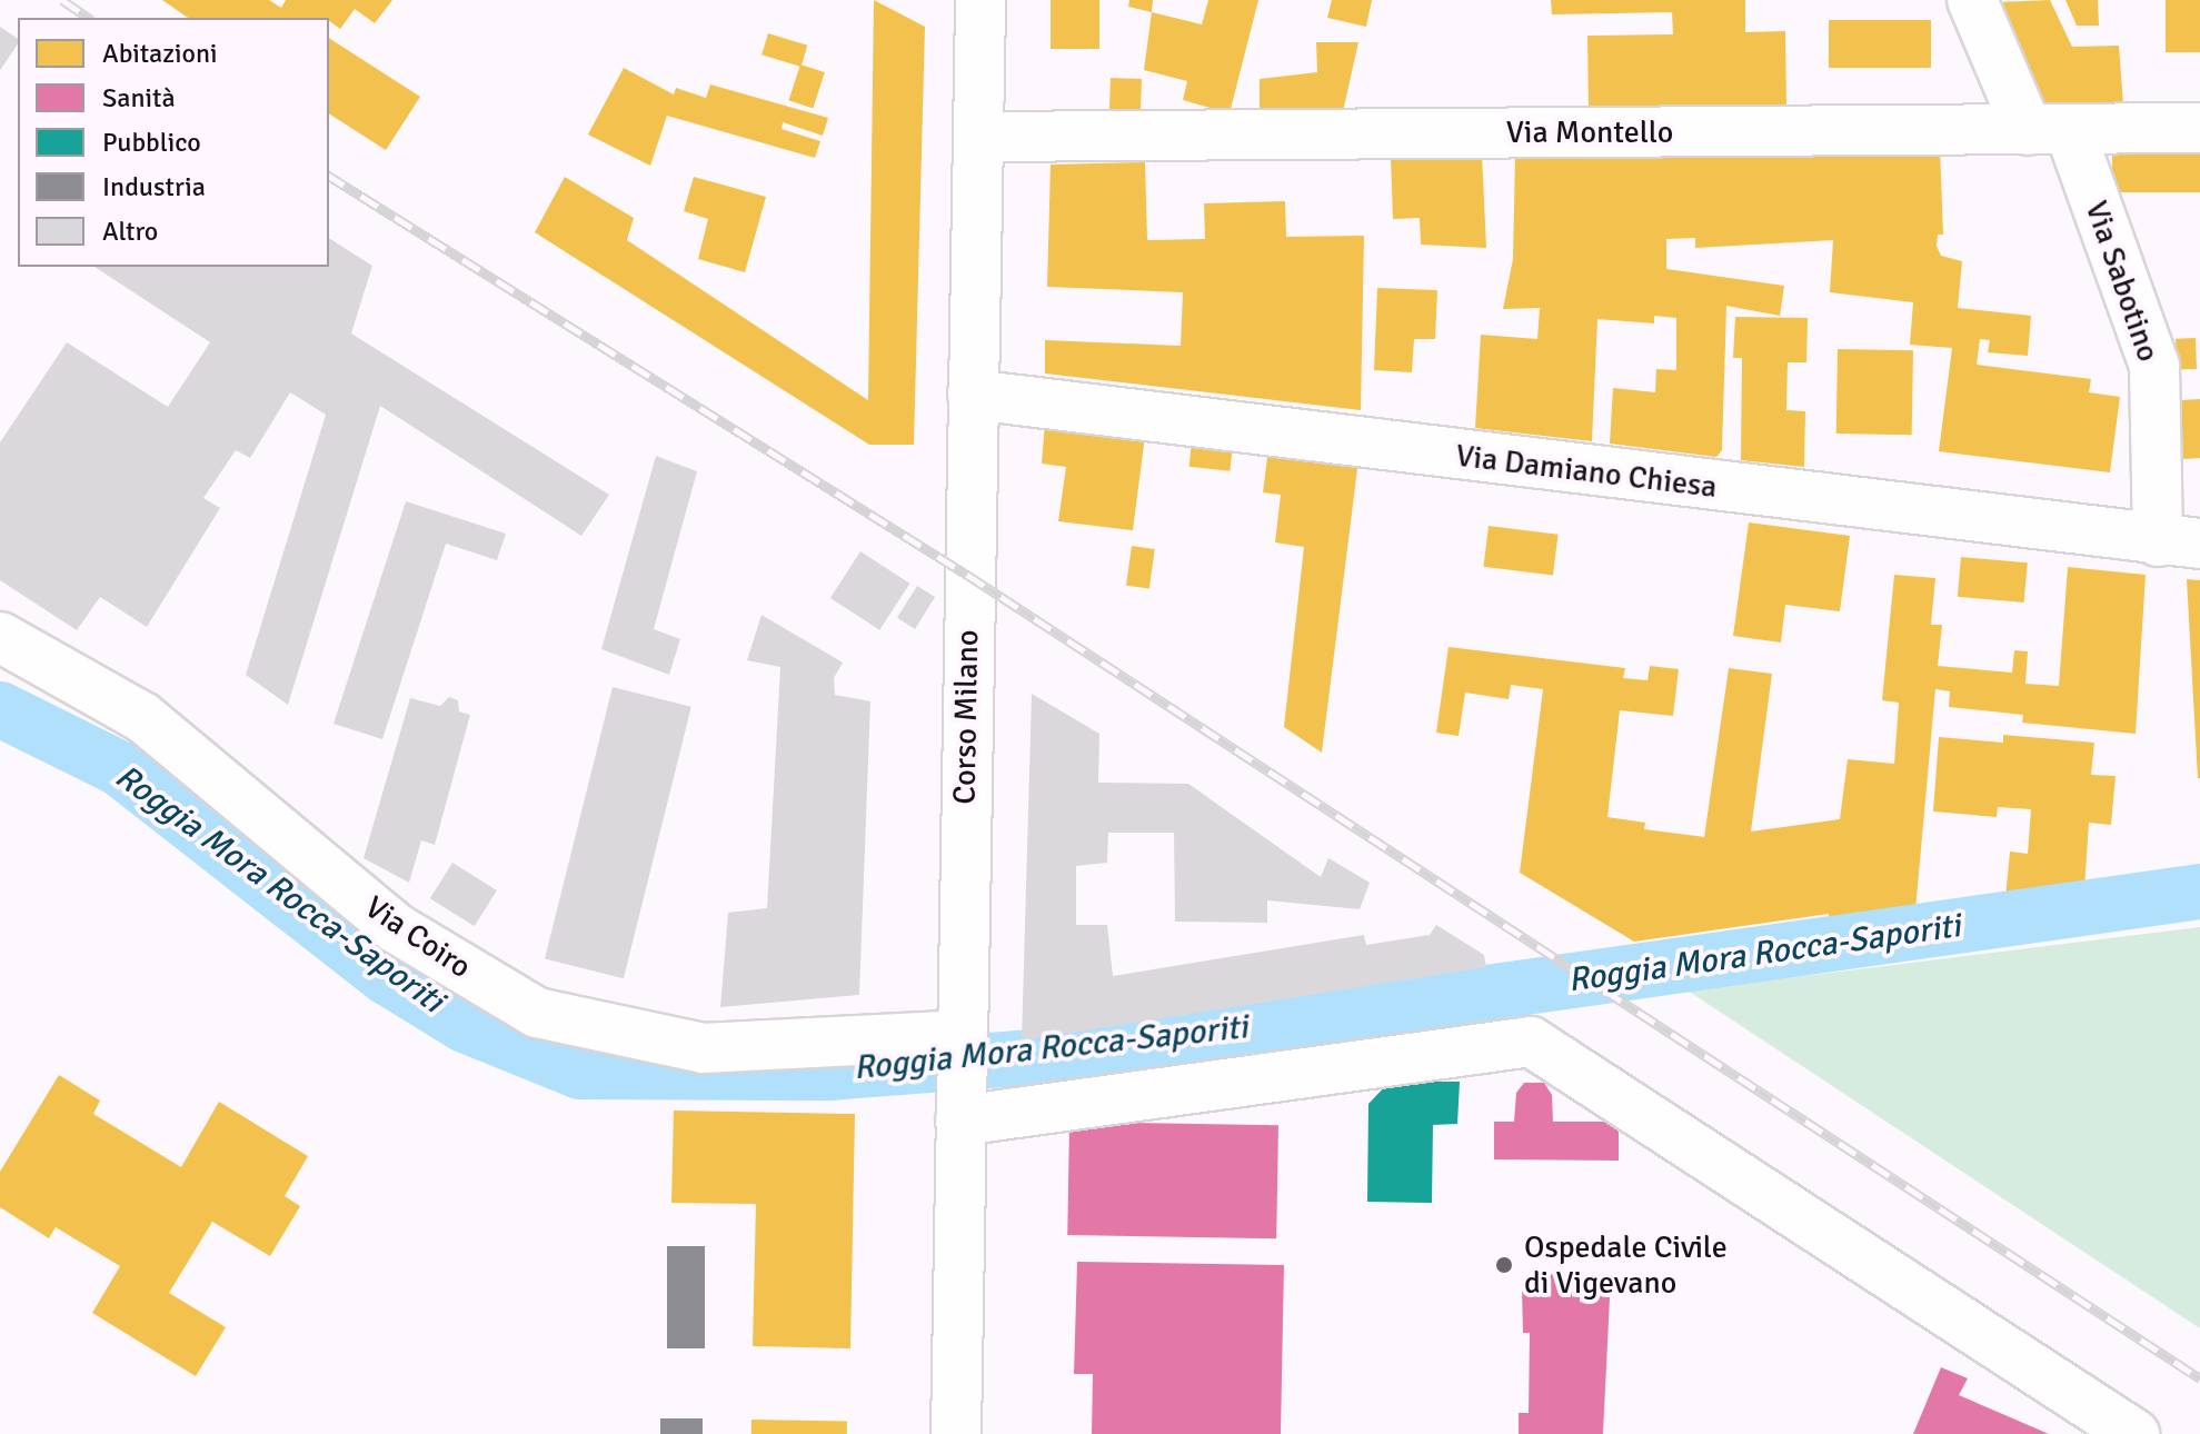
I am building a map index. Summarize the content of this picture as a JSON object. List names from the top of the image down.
{
  "streets": {
    "street": [
      "Via Montello",
      "Via Sabotino",
      "Via Damiano Chiesa",
      "Corso Milano",
      "Via Coiro"
    ]
  },
  "crossings": [
    ["Via Montello", "Via Sabotino"],
    ["Via Montello", "Corso Milano"],
    ["Via Sabotino", "Via Damiano Chiesa"],
    ["Via Damiano Chiesa", "Corso Milano"],
    ["Corso Milano", "Via Coiro"]
  ],
  "water": ["Roggia Mora Rocca-Saporiti"],
  "places": ["Ospedale Civile di Vigevano"],
  "legend": [
    "Abitazioni",
    "Sanità",
    "Pubblico",
    "Industria",
    "Altro"
  ]
}
